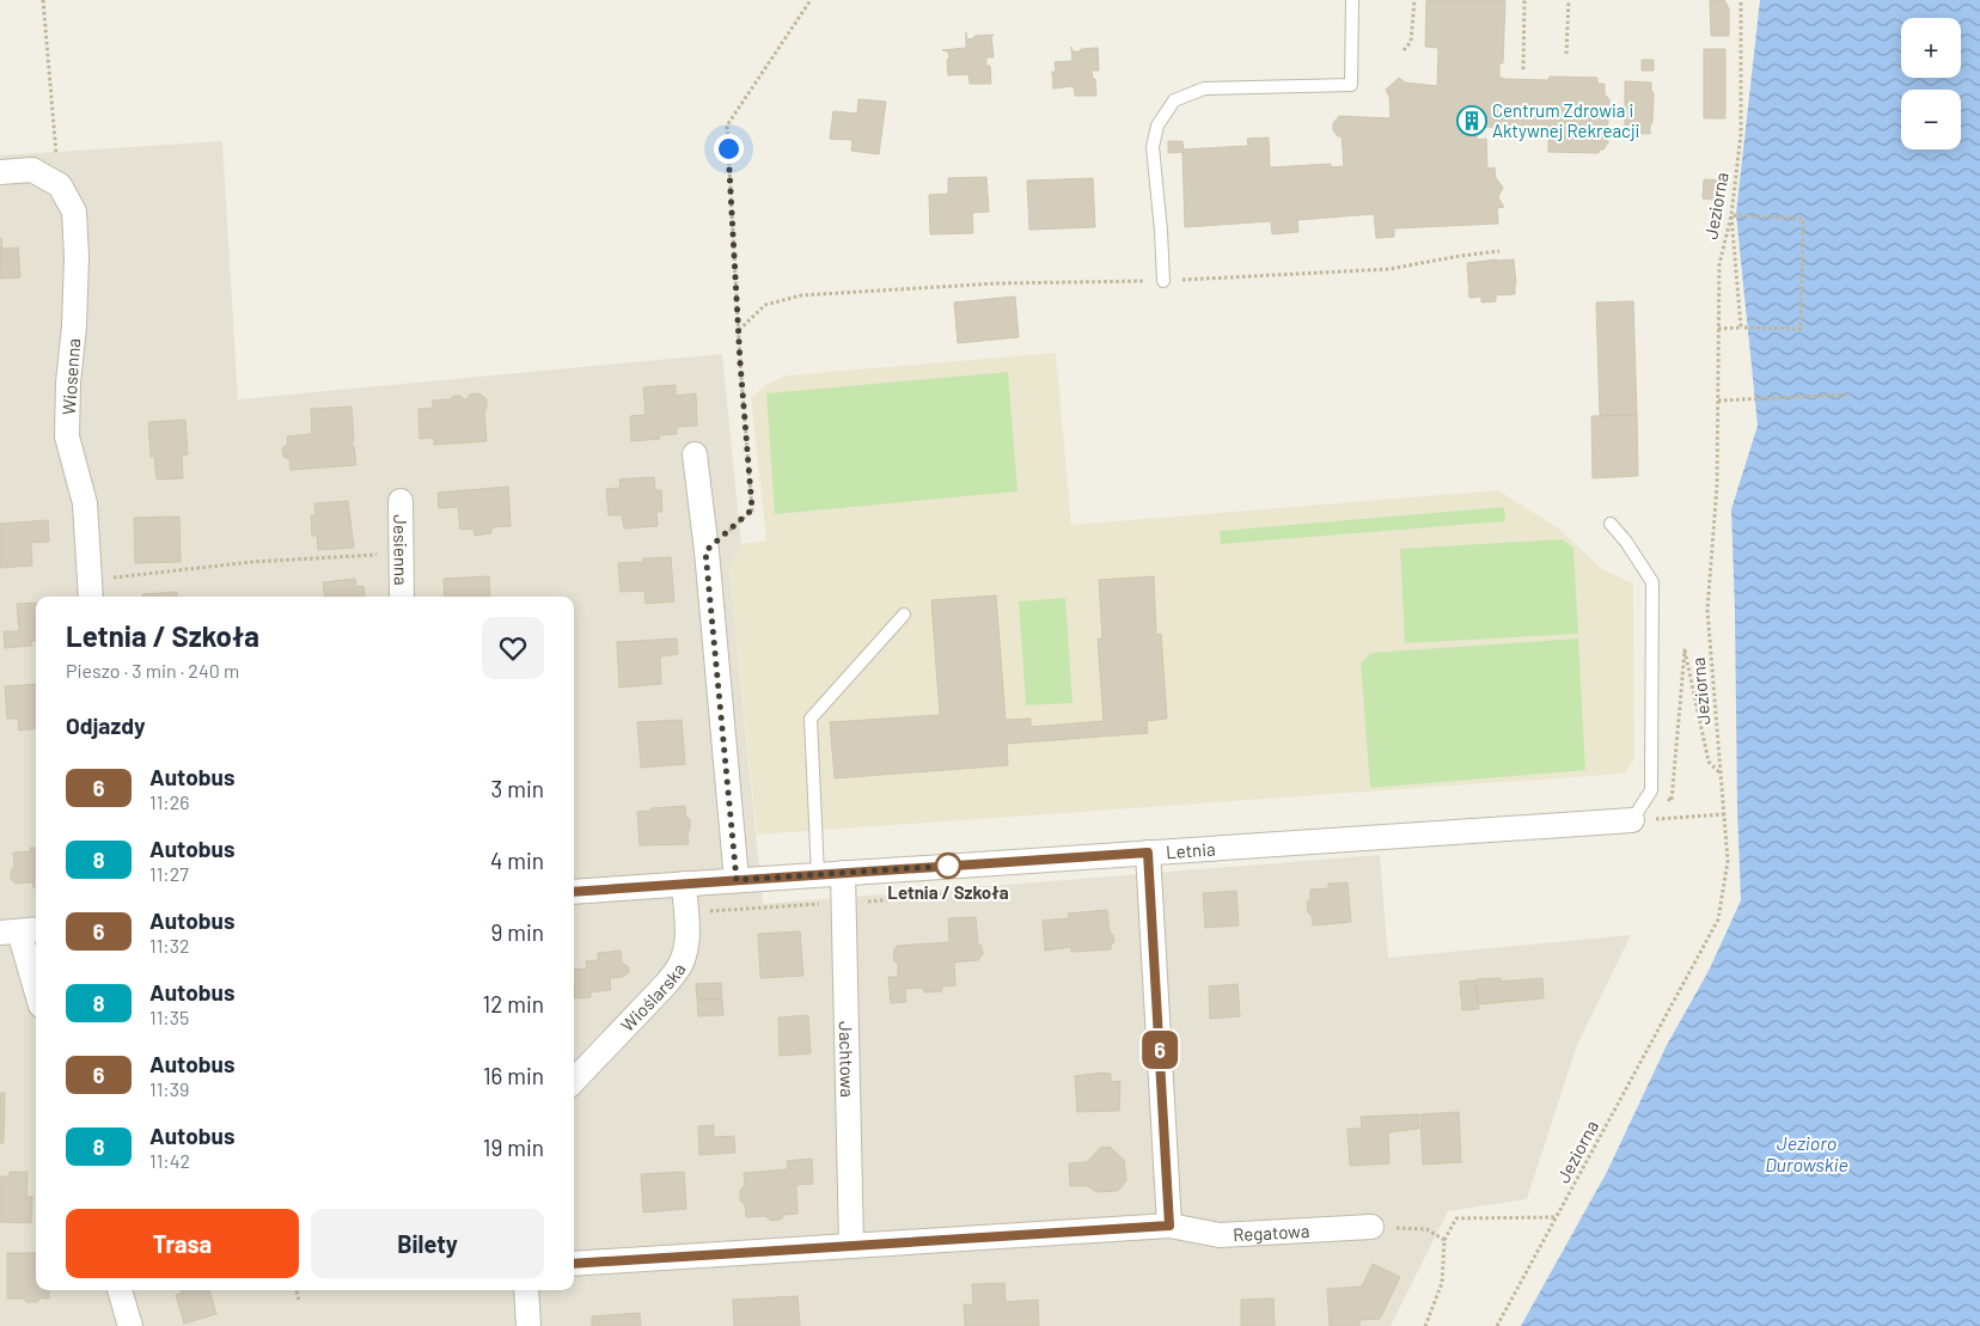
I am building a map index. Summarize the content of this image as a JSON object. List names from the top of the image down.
{
  "streets": {
    "street": [
      "Wiosenna",
      "Jesienna",
      "Letnia",
      "Wioślarska",
      "Jachtowa",
      "Regatowa"
    ],
    "path": ["Jeziorna"]
  },
  "crossings": [
    ["Letnia", "Wioślarska"],
    ["Letnia", "Jachtowa"],
    ["Jachtowa", "Regatowa"]
  ],
  "water": ["Jezioro Durowskie"],
  "places": {
    "building": ["Centrum Zdrowia i Aktywnej Rekreacji"],
    "other": ["Letnia / Szkoła"]
  },
  "lines": ["bus line 6"],
  "page": {
    "on_map": "6",
    "map_buttons": ["+", "−"],
    "heading": [
      ["Letnia / Szkoła", "Pieszo · 3 min · 240 m"],
      "Odjazdy"
    ],
    "list": [
      {
        "mark": "6",
        "name": "Autobus",
        "note": "11:26",
        "value": "3 min"
      },
      {
        "mark": "8",
        "name": "Autobus",
        "note": "11:27",
        "value": "4 min"
      },
      {
        "mark": "6",
        "name": "Autobus",
        "note": "11:32",
        "value": "9 min"
      },
      {
        "mark": "8",
        "name": "Autobus",
        "note": "11:35",
        "value": "12 min"
      },
      {
        "mark": "6",
        "name": "Autobus",
        "note": "11:39",
        "value": "16 min"
      },
      {
        "mark": "8",
        "name": "Autobus",
        "note": "11:42",
        "value": "19 min"
      }
    ],
    "buttons": ["Trasa", "Bilety"]
  }
}
